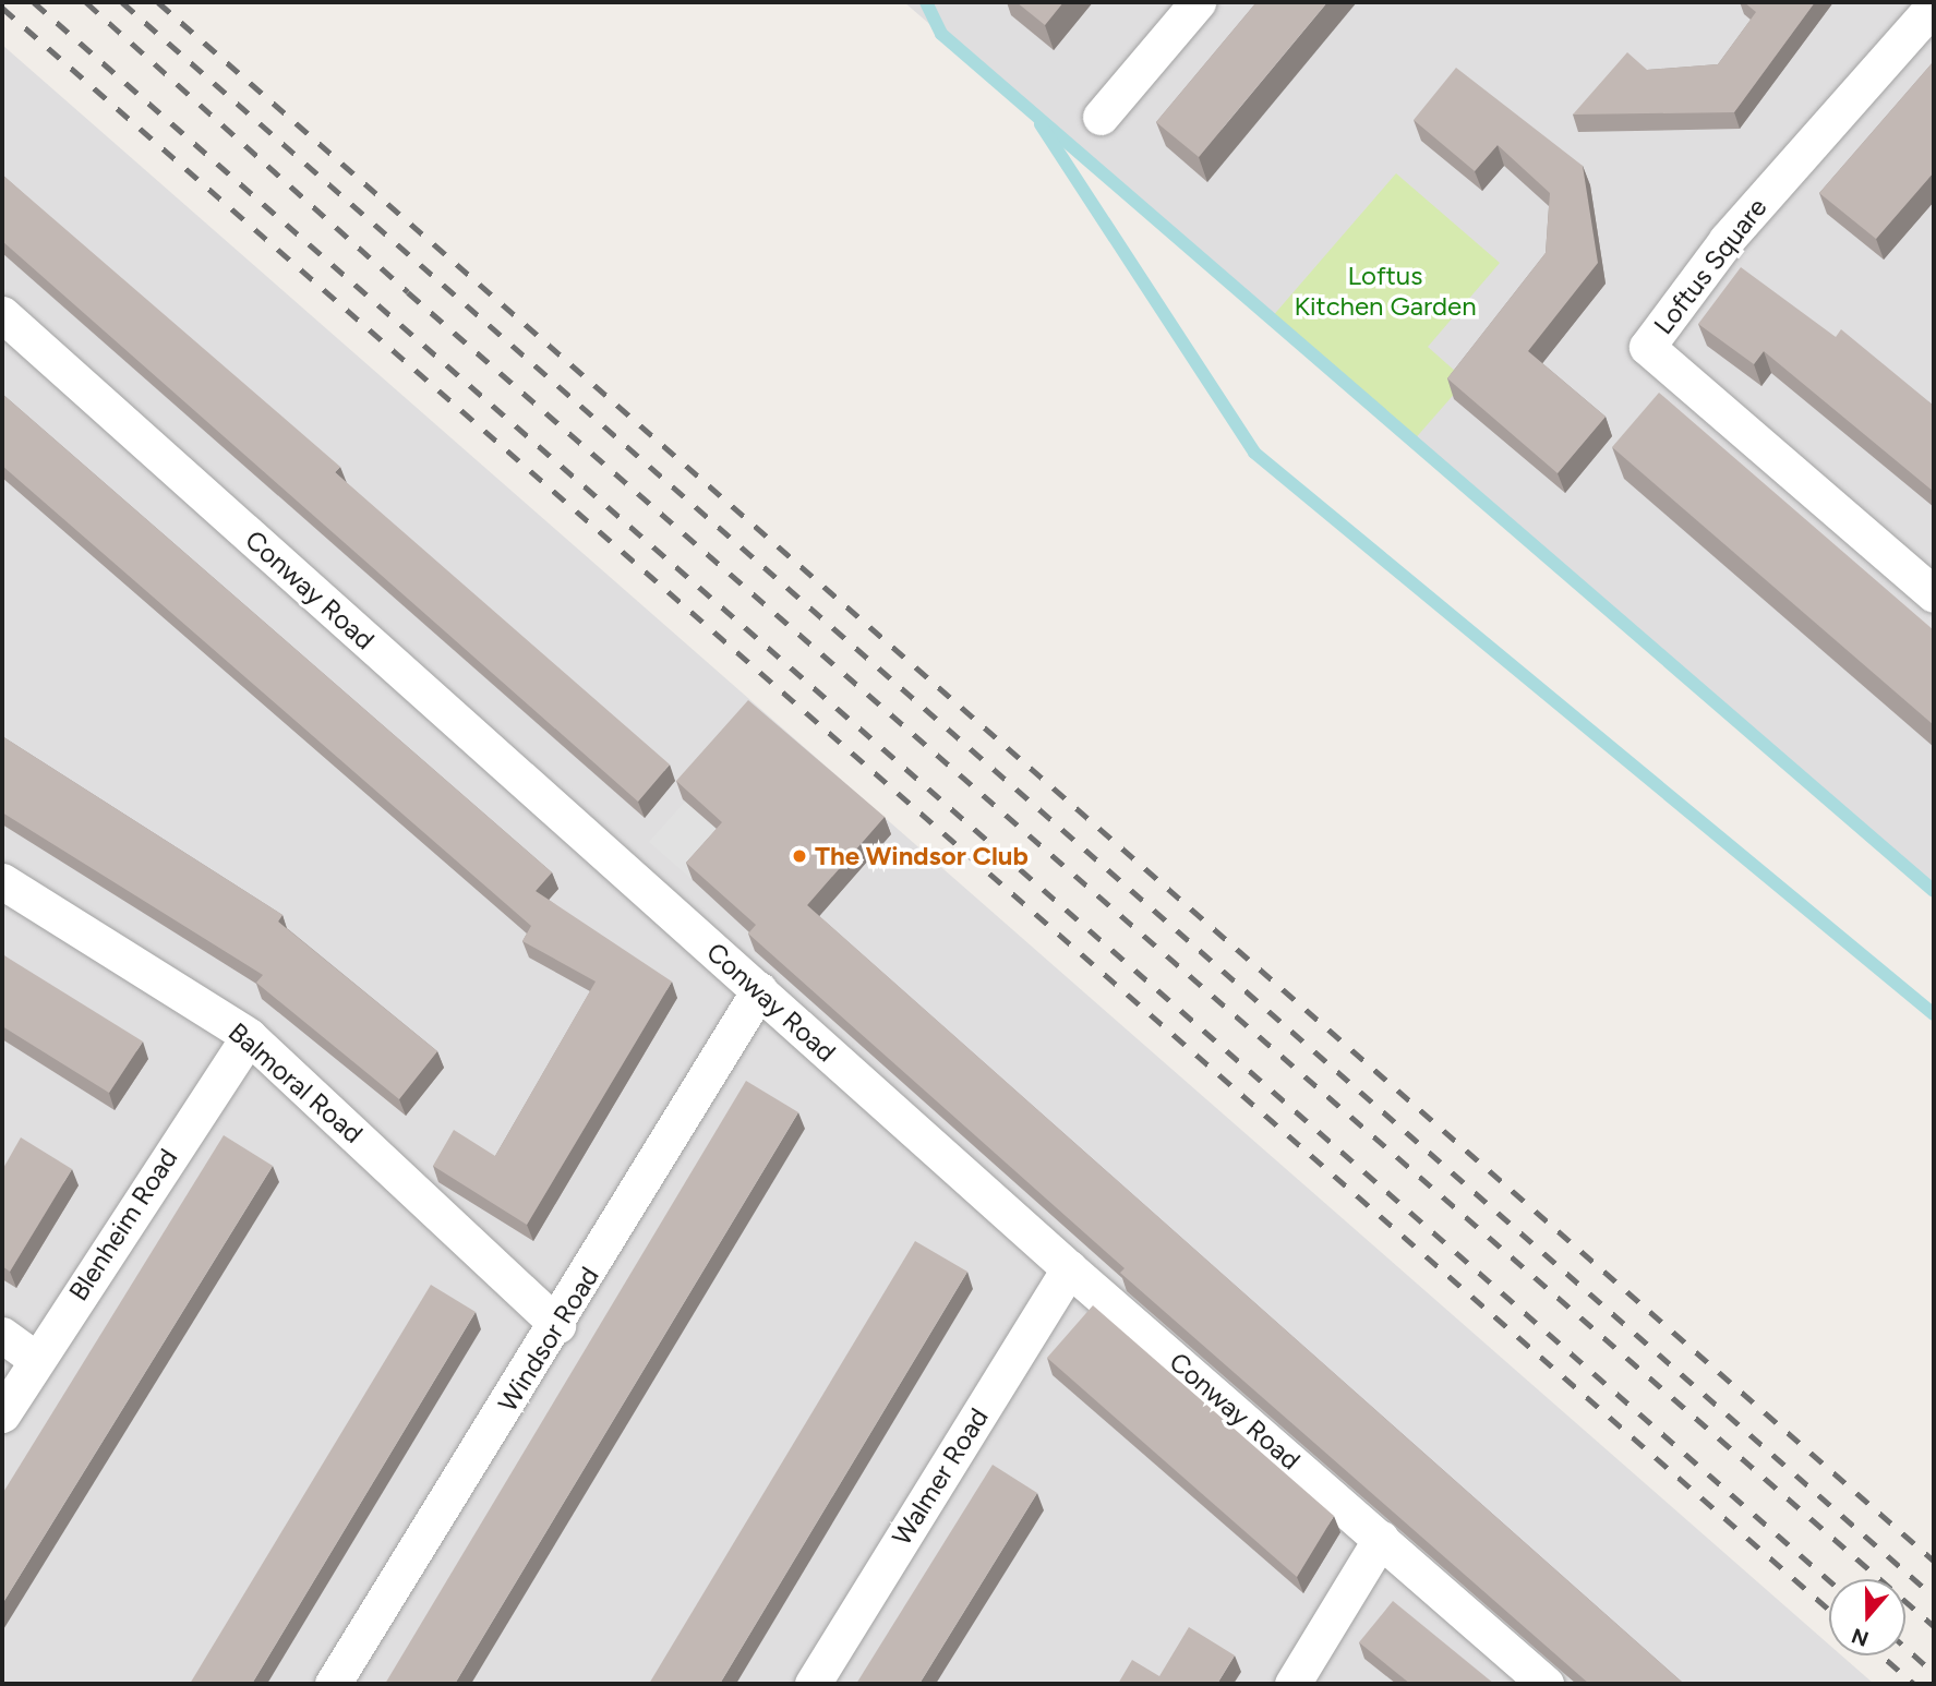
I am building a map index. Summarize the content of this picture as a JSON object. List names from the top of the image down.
{
  "streets": {
    "street": [
      "Loftus Square",
      "Conway Road",
      "Balmoral Road",
      "Blenheim Road",
      "Windsor Road",
      "Walmer Road"
    ]
  },
  "crossings": [
    ["Conway Road", "Windsor Road"],
    ["Conway Road", "Walmer Road"],
    ["Balmoral Road", "Blenheim Road"],
    ["Balmoral Road", "Windsor Road"]
  ],
  "parks": ["Loftus Kitchen Garden"],
  "places": ["The Windsor Club"],
  "north": "bottom"
}
